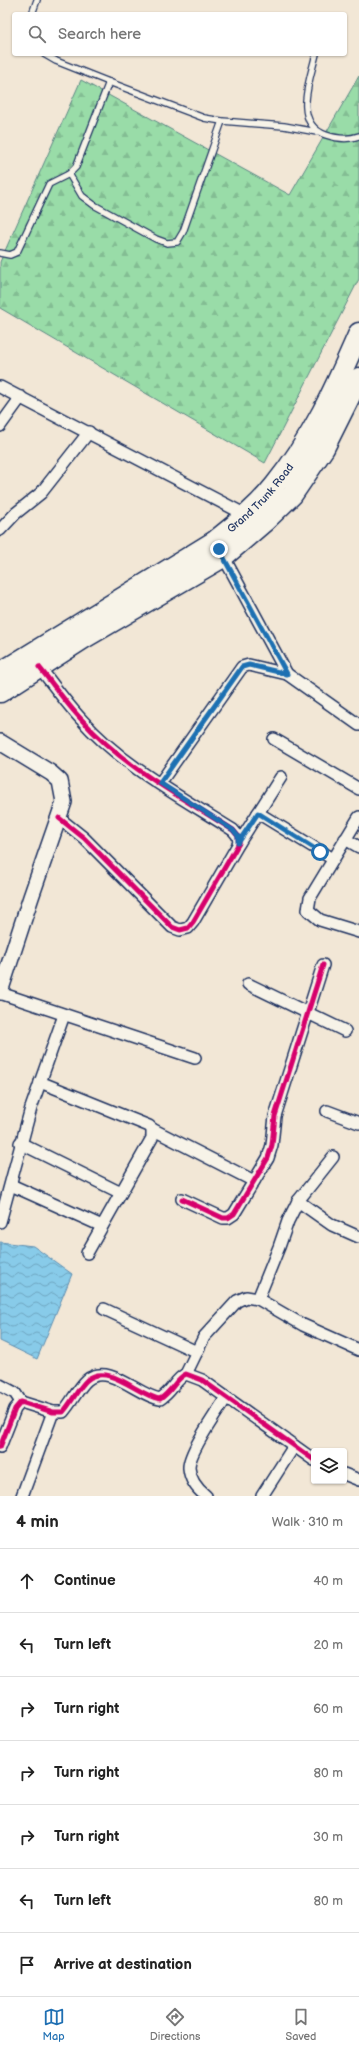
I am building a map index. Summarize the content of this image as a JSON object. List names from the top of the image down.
{
  "streets": {
    "highway": ["Grand Trunk Road"]
  },
  "page": {
    "search": "Search here",
    "heading": ["4 min", "Walk · 310 m"],
    "list": [
      ["Continue", "40 m"],
      ["Turn left", "20 m"],
      ["Turn right", "60 m"],
      ["Turn right", "80 m"],
      ["Turn right", "30 m"],
      ["Turn left", "80 m"],
      "Arrive at destination"
    ],
    "nav": ["Map", "Directions", "Saved"]
  }
}
